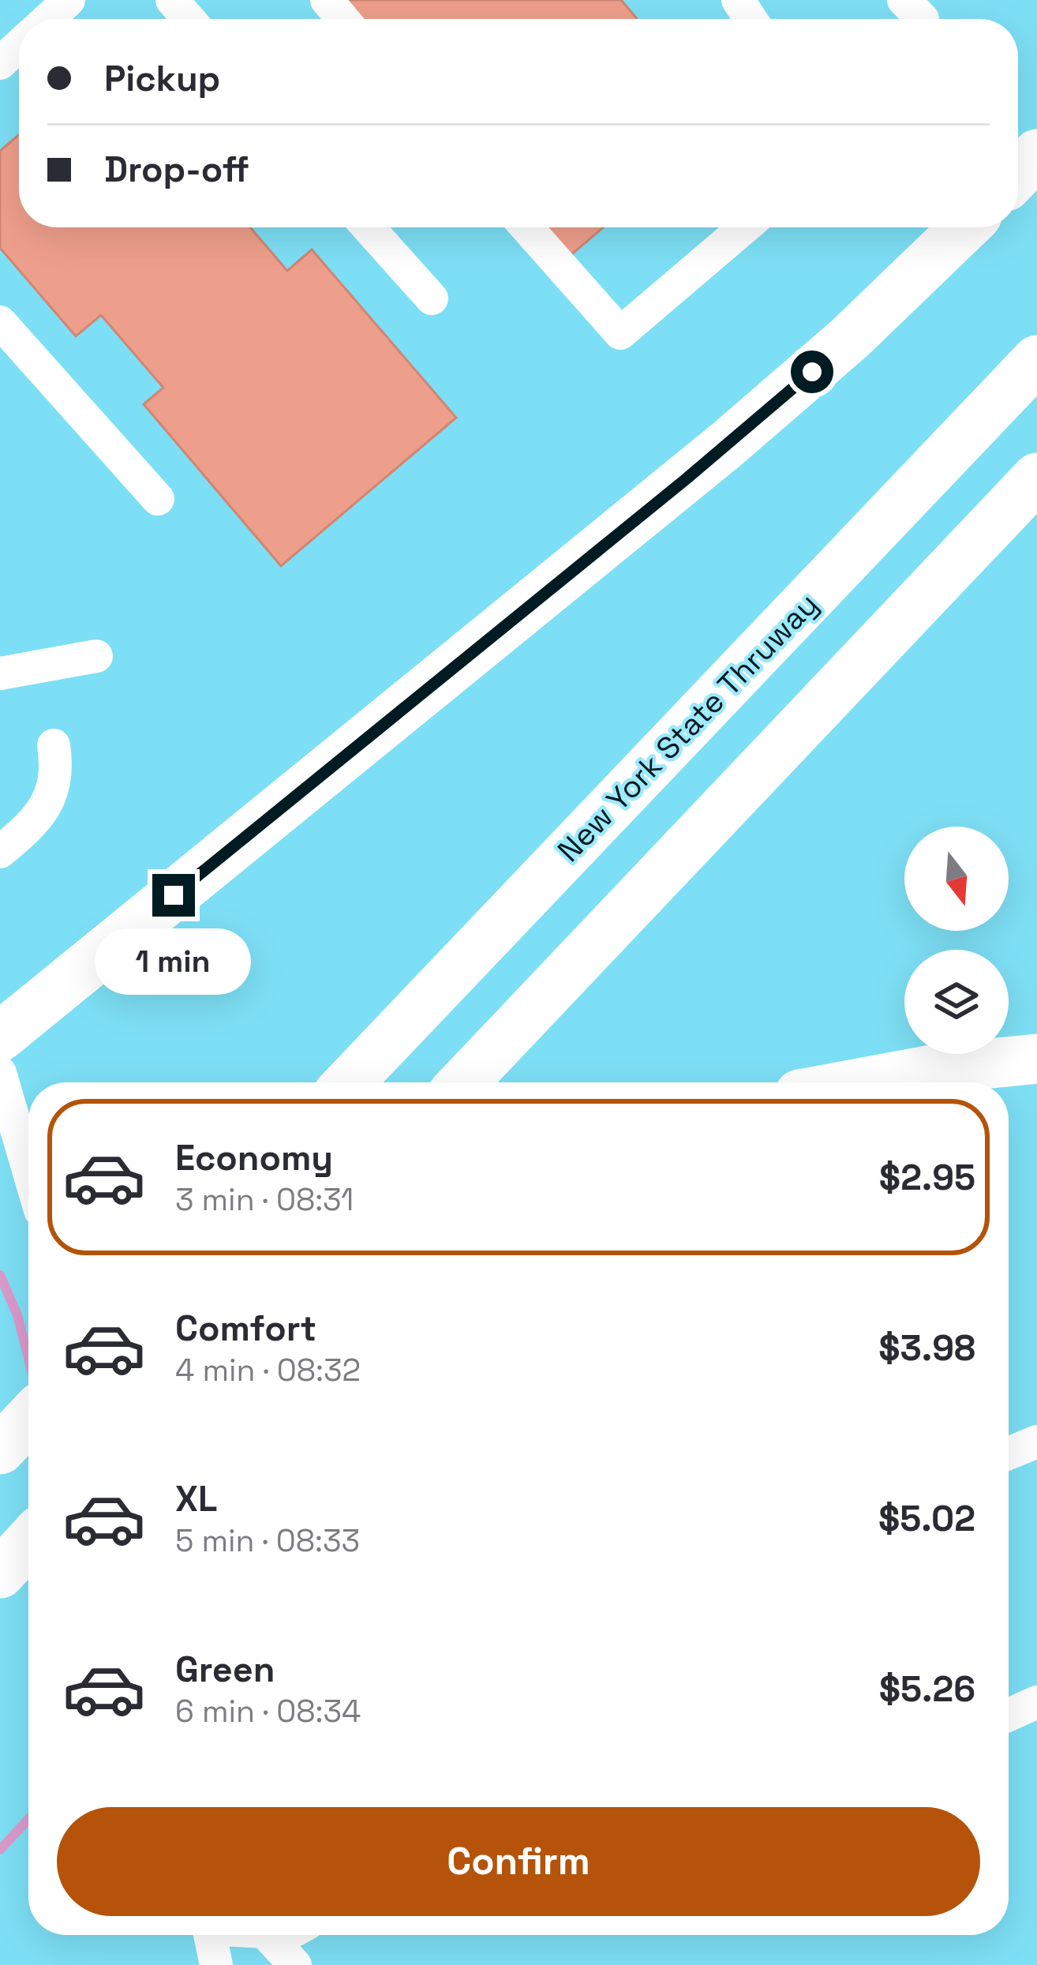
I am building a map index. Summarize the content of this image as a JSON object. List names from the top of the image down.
{
  "streets": {
    "highway": ["New York State Thruway"]
  },
  "north": "bottom",
  "page": {
    "banner": ["Pickup", "Drop-off"],
    "bubble": "1 min",
    "list": [
      {
        "name": "Economy",
        "note": "3 min · 08:31",
        "value": "$2.95"
      },
      {
        "name": "Comfort",
        "note": "4 min · 08:32",
        "value": "$3.98"
      },
      {
        "name": "XL",
        "note": "5 min · 08:33",
        "value": "$5.02"
      },
      {
        "name": "Green",
        "note": "6 min · 08:34",
        "value": "$5.26"
      }
    ],
    "buttons": "Confirm"
  }
}
